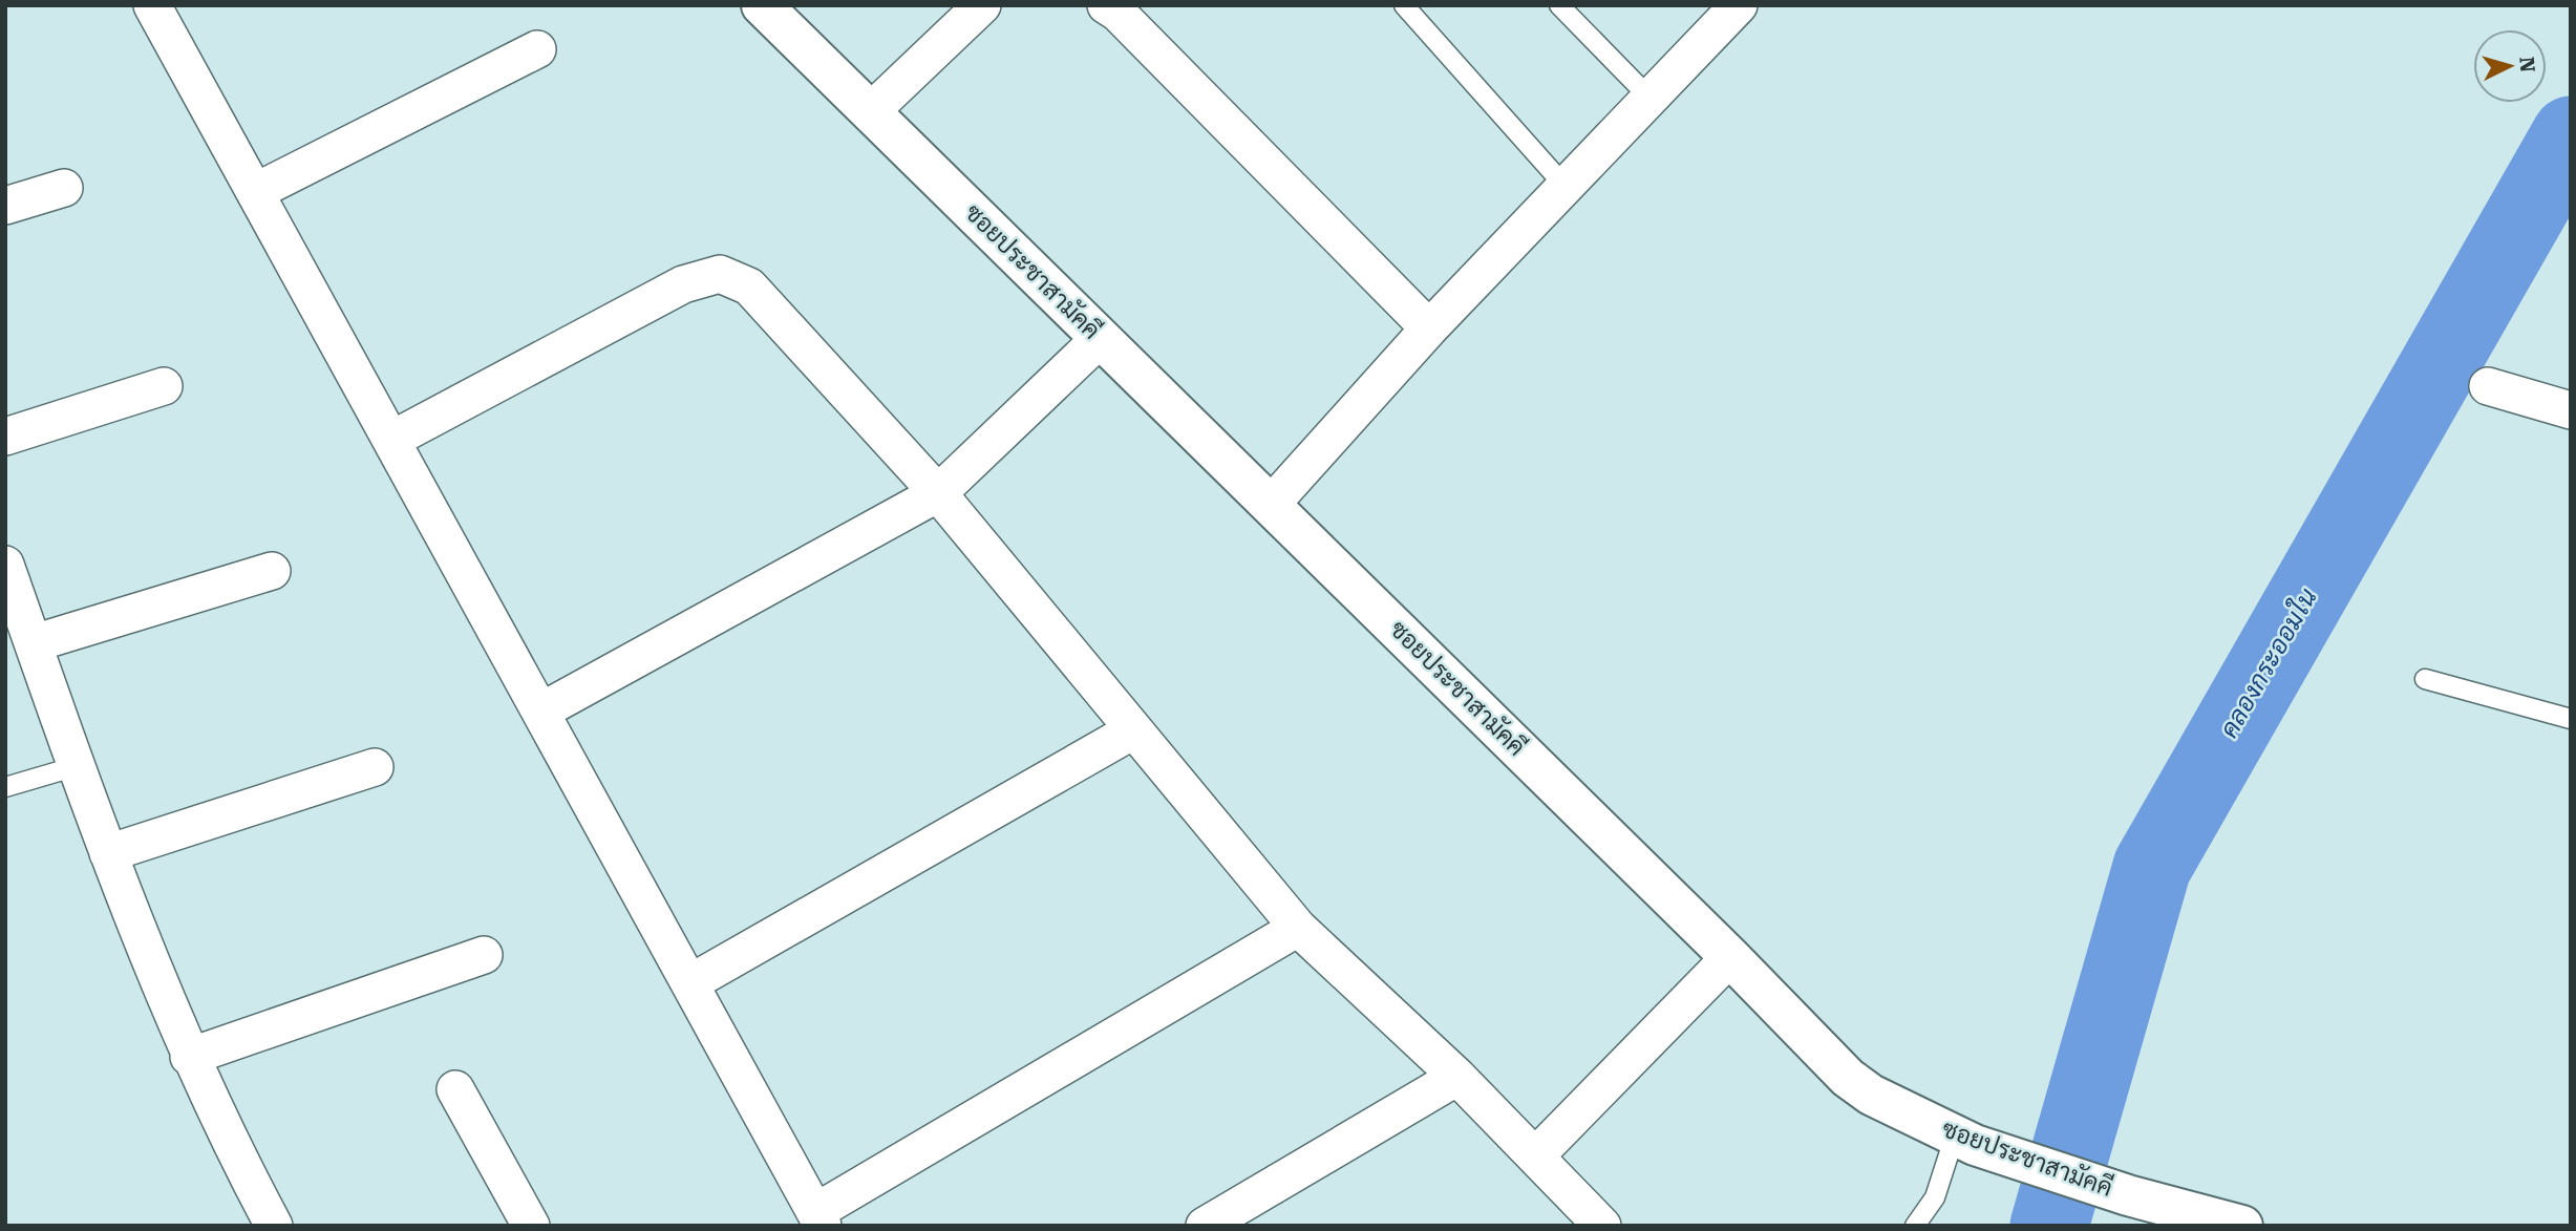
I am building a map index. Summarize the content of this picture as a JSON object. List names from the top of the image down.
{
  "streets": {
    "street": ["ซอยประชาสามัคคี"]
  },
  "water": ["คลองกระออมใน"],
  "north": "right"
}
